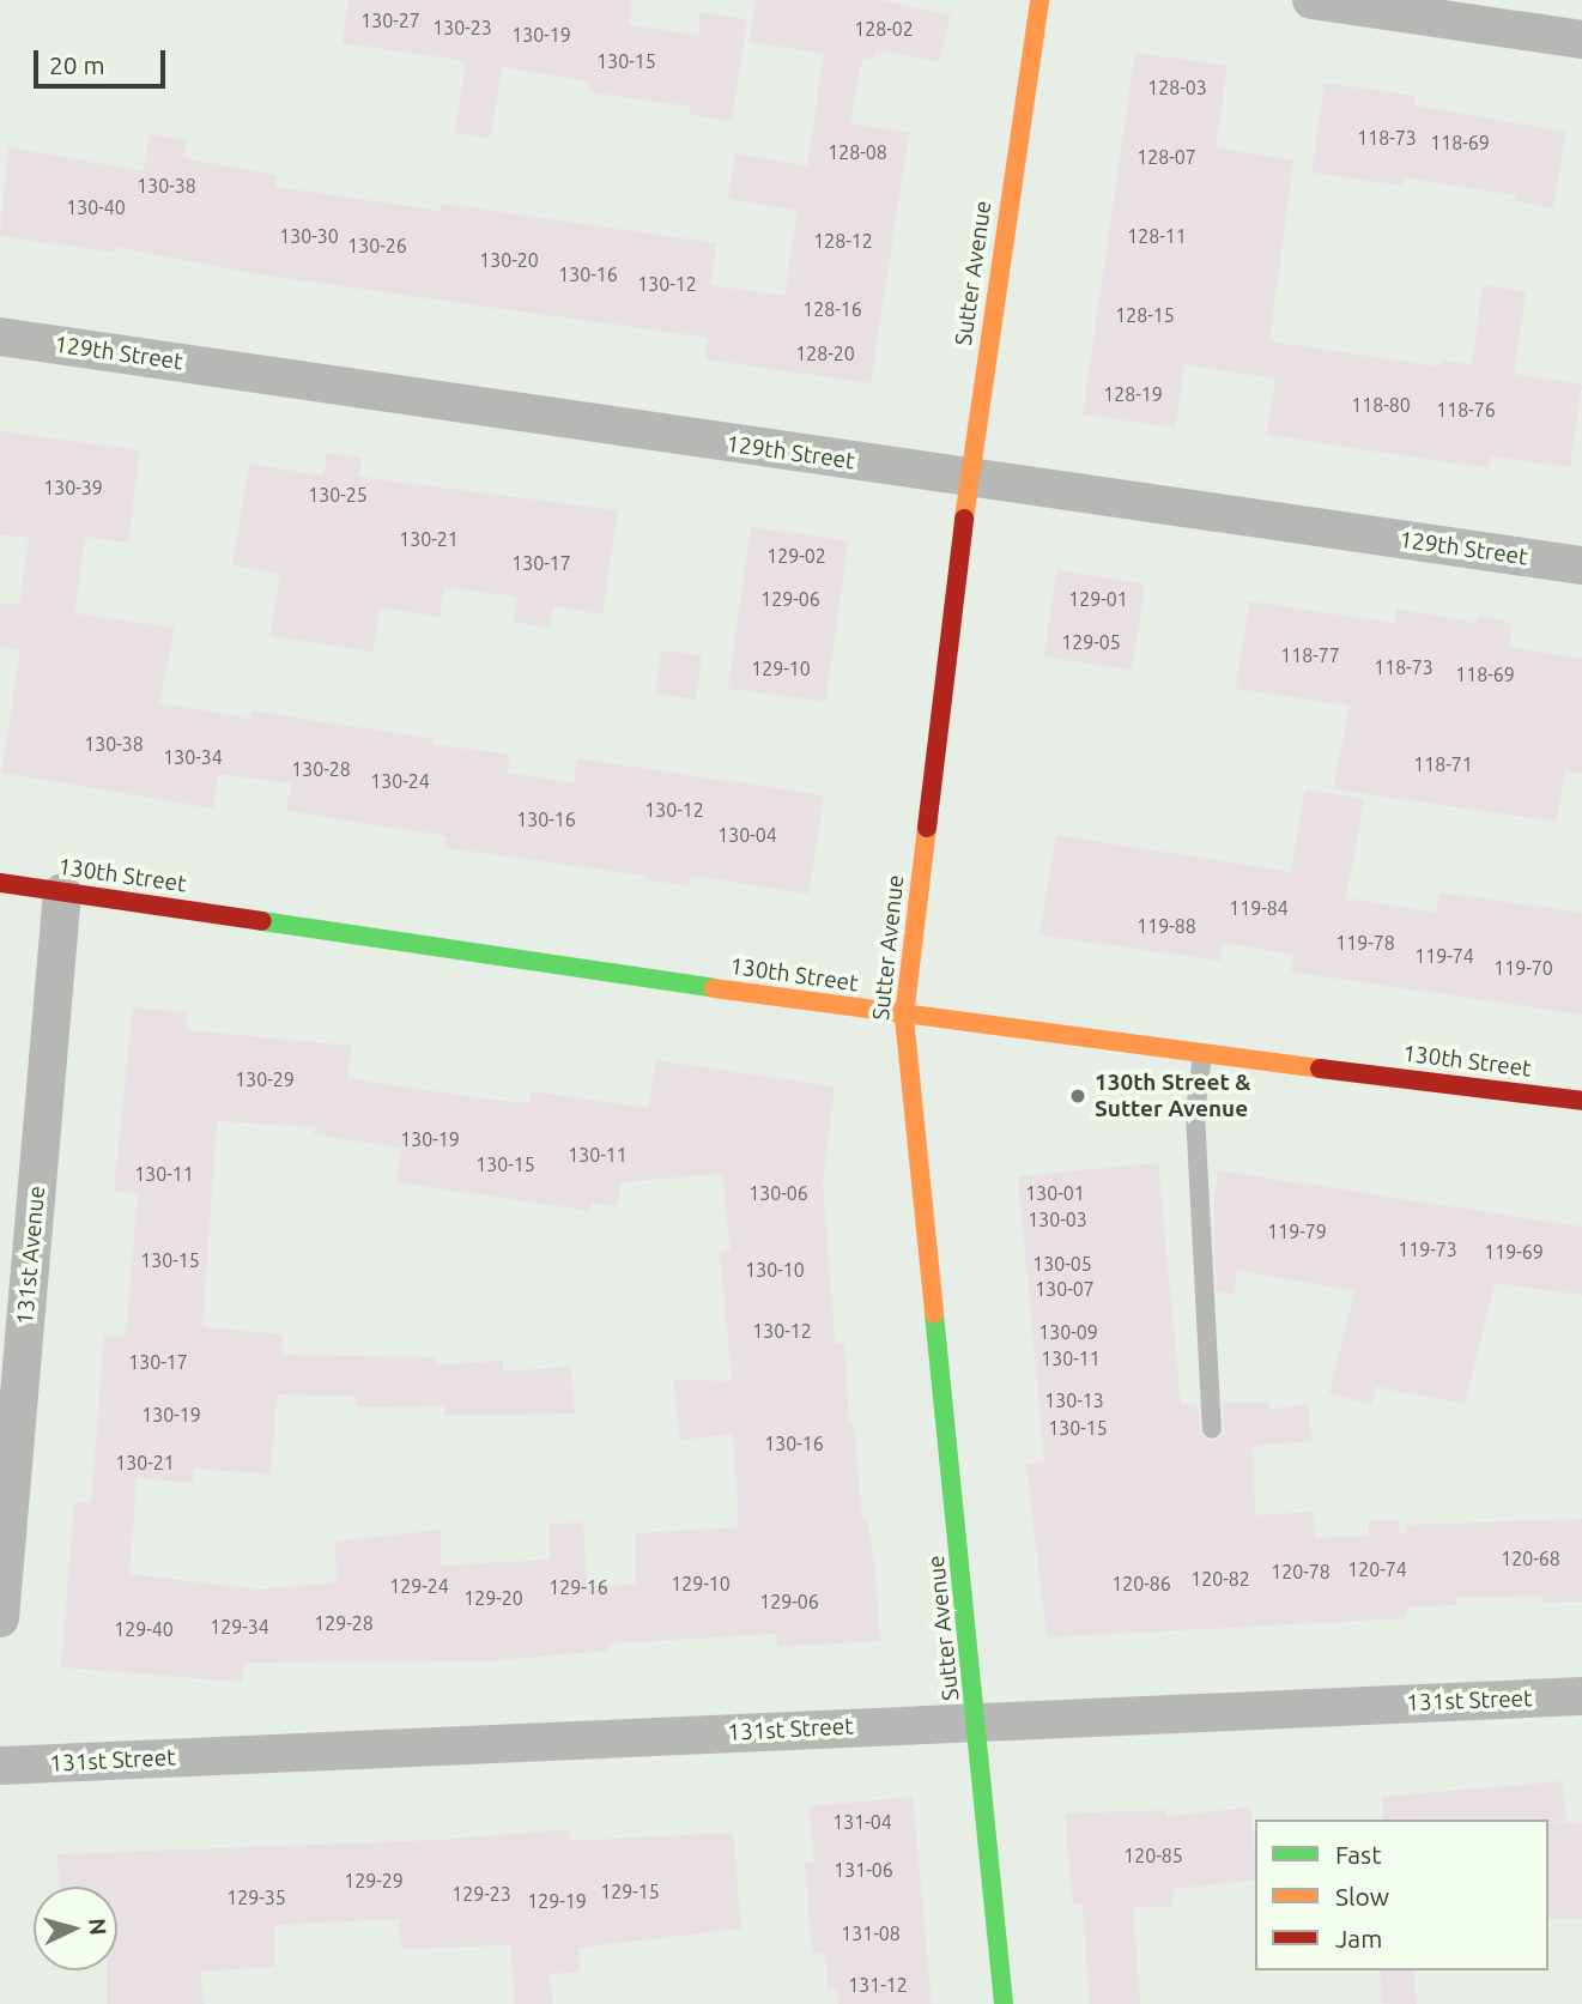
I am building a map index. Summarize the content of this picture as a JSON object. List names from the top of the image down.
{
  "streets": {
    "street": [
      "Sutter Avenue",
      "129th Street",
      "130th Street",
      "131st Avenue",
      "131st Street"
    ]
  },
  "crossings": [
    ["Sutter Avenue", "129th Street"],
    ["Sutter Avenue", "130th Street"],
    ["Sutter Avenue", "131st Street"],
    ["130th Street", "131st Avenue"]
  ],
  "places": ["130th Street & Sutter Avenue"],
  "house_numbers": [
    "130-27",
    "130-23",
    "128-02",
    "130-19",
    "130-15",
    "128-03",
    "118-73",
    "118-69",
    "128-08",
    "128-07",
    "130-38",
    "130-40",
    "130-30",
    "128-11",
    "128-12",
    "130-26",
    "130-20",
    "130-16",
    "130-12",
    "128-16",
    "128-15",
    "128-20",
    "128-19",
    "118-80",
    "118-76",
    "130-39",
    "130-25",
    "130-21",
    "129-02",
    "130-17",
    "129-06",
    "129-01",
    "129-05",
    "118-77",
    "118-73",
    "129-10",
    "118-69",
    "130-38",
    "130-34",
    "118-71",
    "130-28",
    "130-24",
    "130-12",
    "130-16",
    "130-04",
    "119-84",
    "119-88",
    "119-78",
    "119-74",
    "119-70",
    "130-29",
    "130-19",
    "130-11",
    "130-15",
    "130-11",
    "130-06",
    "130-01",
    "130-03",
    "119-79",
    "119-73",
    "119-69",
    "130-15",
    "130-05",
    "130-10",
    "130-07",
    "130-12",
    "130-09",
    "130-11",
    "130-17",
    "130-13",
    "130-19",
    "130-15",
    "130-16",
    "130-21",
    "120-68",
    "120-74",
    "120-78",
    "120-82",
    "129-10",
    "120-86",
    "129-24",
    "129-16",
    "129-20",
    "129-06",
    "129-28",
    "129-34",
    "129-40",
    "131-04",
    "120-85",
    "131-06",
    "129-29",
    "129-15",
    "129-23",
    "129-35",
    "129-19",
    "131-08",
    "131-12"
  ],
  "legend": ["Fast", "Slow", "Jam"],
  "scale_bar": "20 m",
  "north": "right"
}
